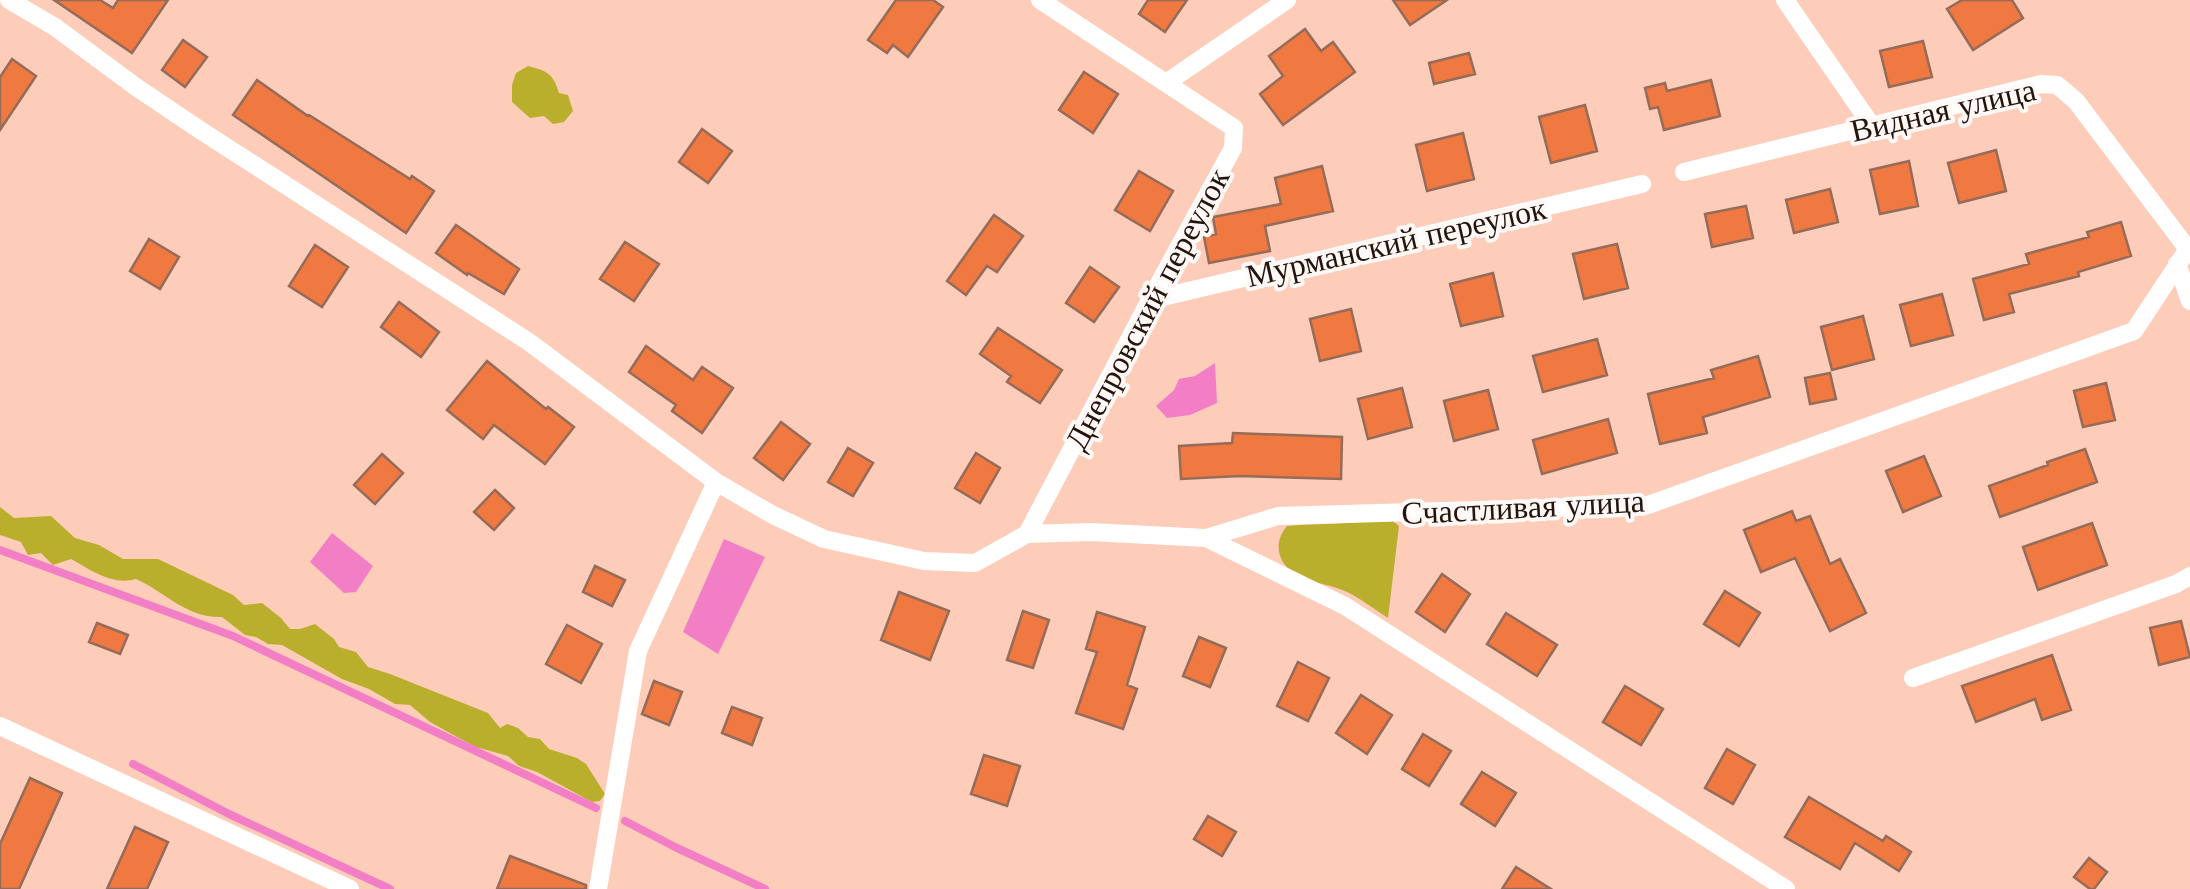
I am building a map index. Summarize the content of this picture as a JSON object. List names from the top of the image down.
{
  "streets": {
    "street": [
      "Видная улица",
      "Мурманский переулок",
      "Днепровский переулок",
      "Счастливая улица"
    ]
  },
  "crossings": [
    ["Видная улица", "Счастливая улица"],
    ["Мурманский переулок", "Днепровский переулок"],
    ["Днепровский переулок", "Счастливая улица"]
  ]
}
